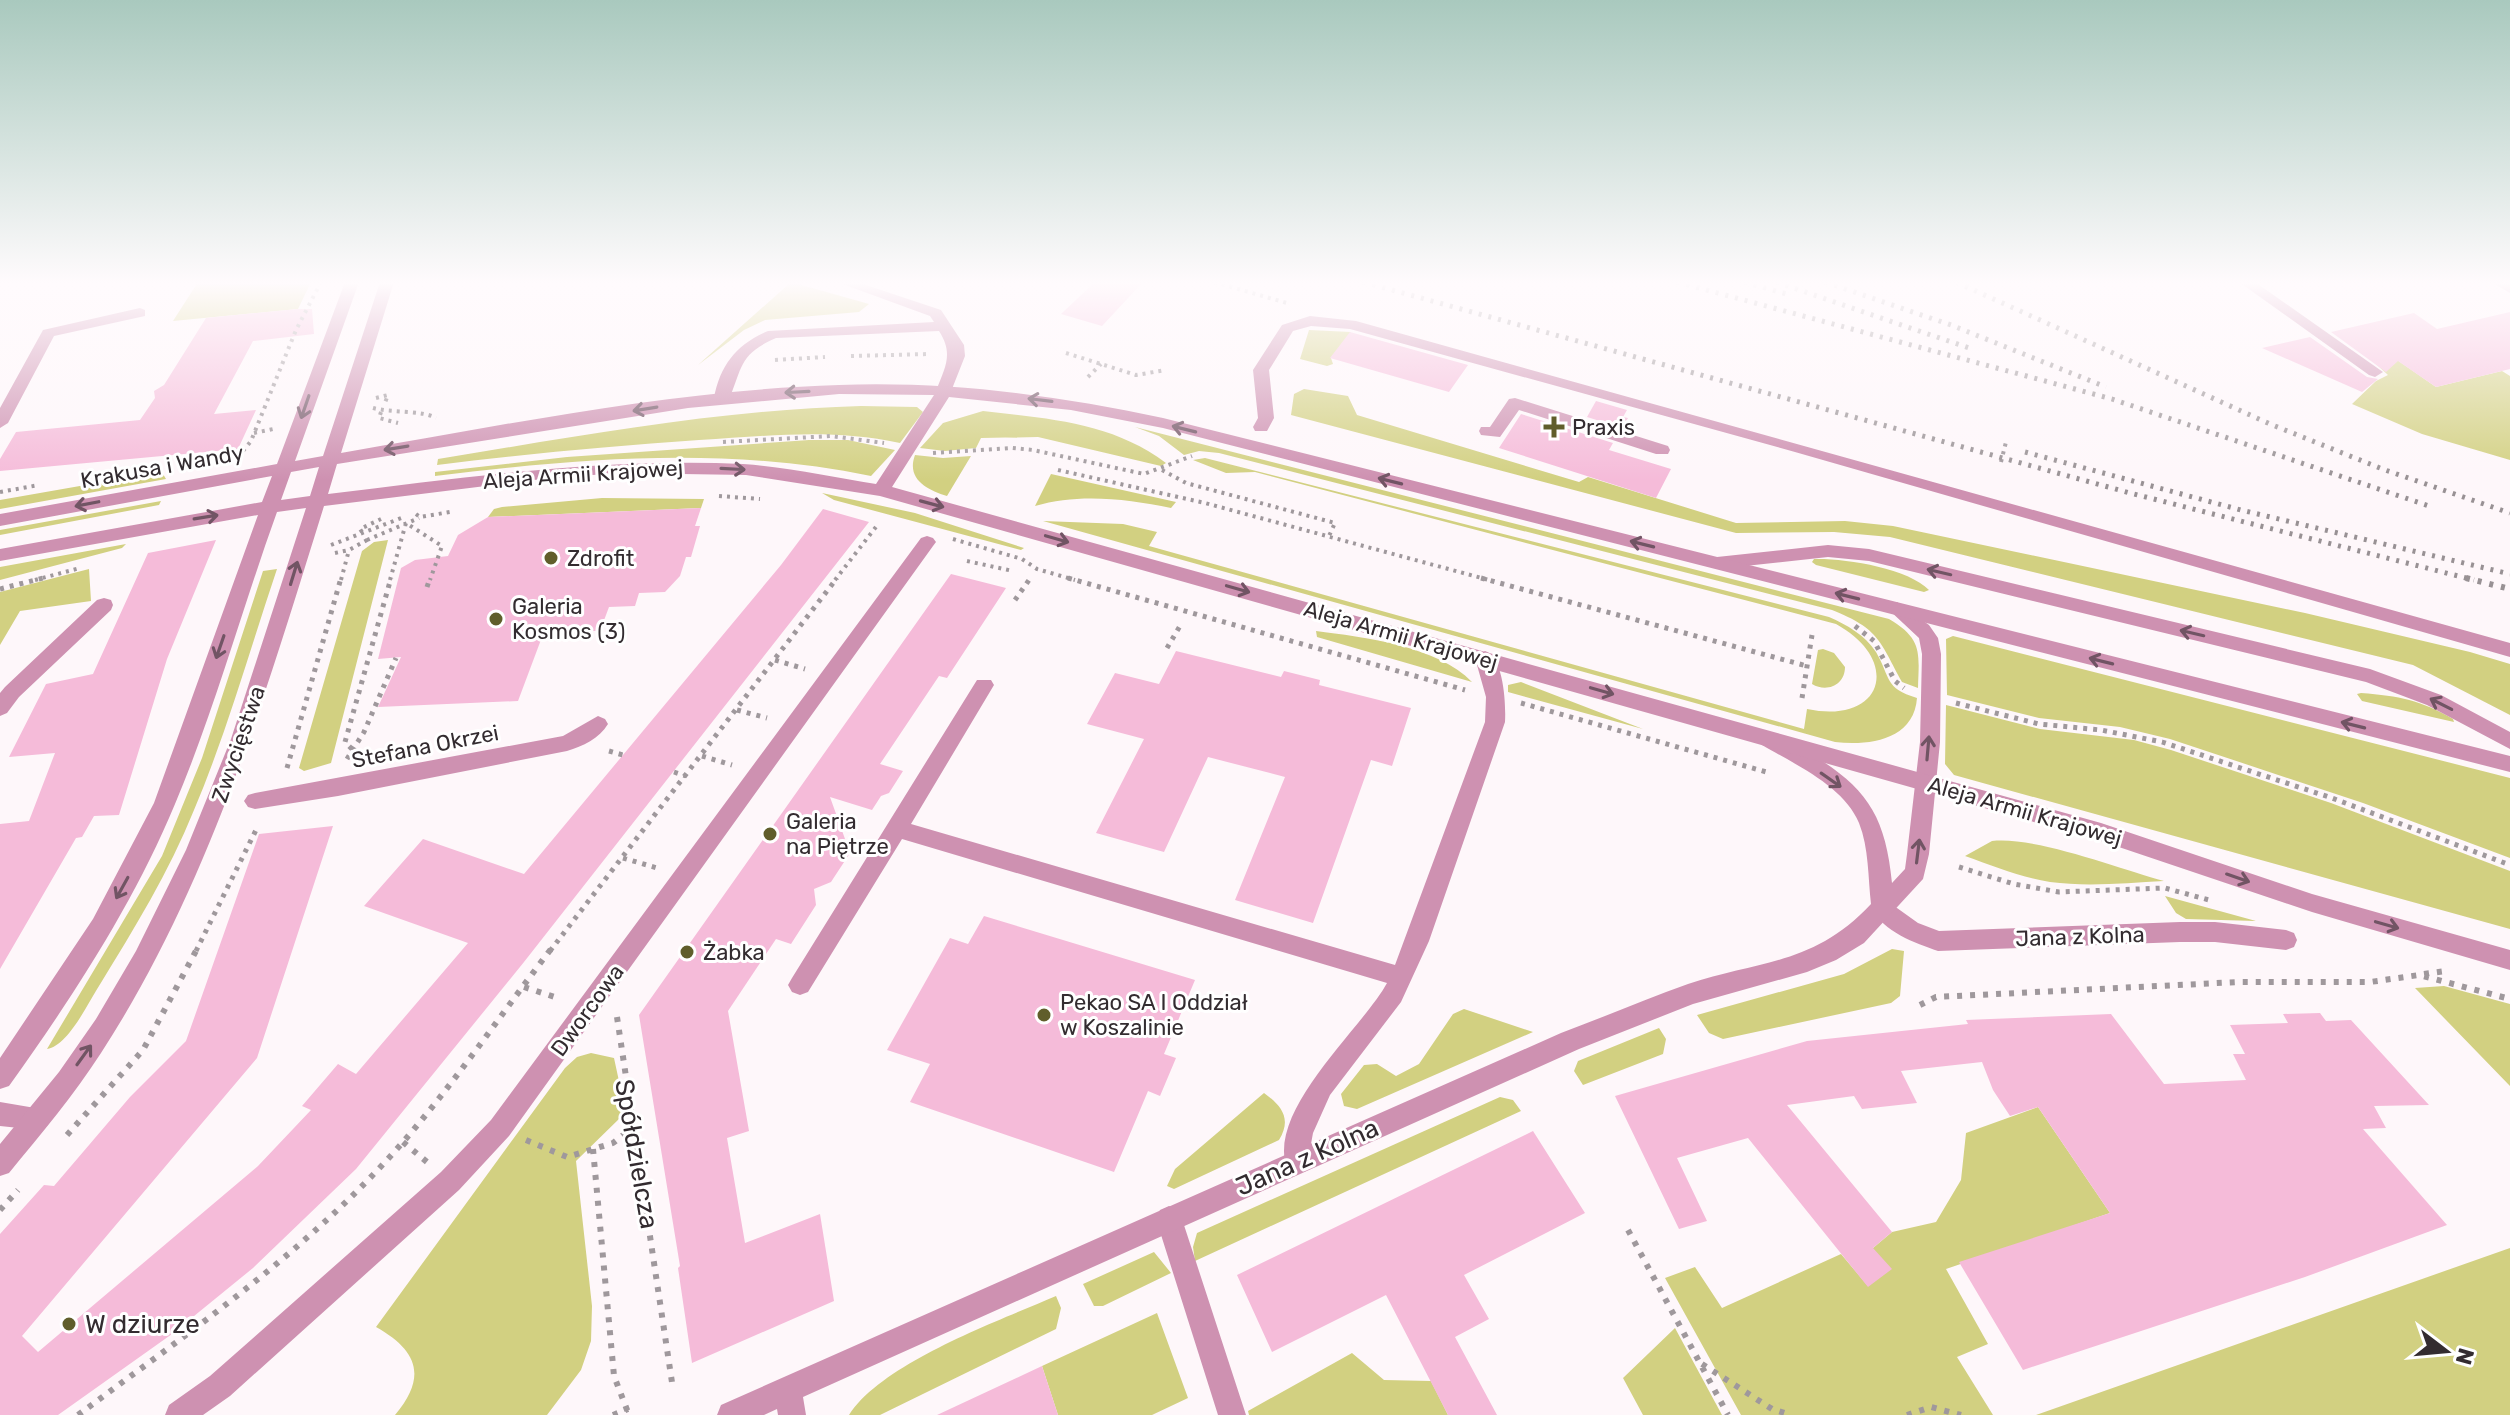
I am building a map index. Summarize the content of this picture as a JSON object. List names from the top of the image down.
{
  "streets": {
    "street": [
      "Krakusa i Wandy",
      "Aleja Armii Krajowej",
      "Zwycięstwa",
      "Stefana Okrzei",
      "Jana z Kolna",
      "Dworcowa"
    ],
    "path": ["Spółdzielcza"]
  },
  "crossings": [
    ["Krakusa i Wandy", "Aleja Armii Krajowej"],
    ["Krakusa i Wandy", "Zwycięstwa"],
    ["Aleja Armii Krajowej", "Zwycięstwa"],
    ["Aleja Armii Krajowej", "Jana z Kolna"],
    ["Dworcowa", "Spółdzielcza"]
  ],
  "places": {
    "health": ["Praxis"],
    "other": [
      "Zdrofit",
      "Galeria Kosmos (3)",
      "Galeria na Piętrze",
      "Żabka",
      "Pekao SA I Oddział w Koszalinie",
      "W dziurze"
    ]
  },
  "north": "right"
}
